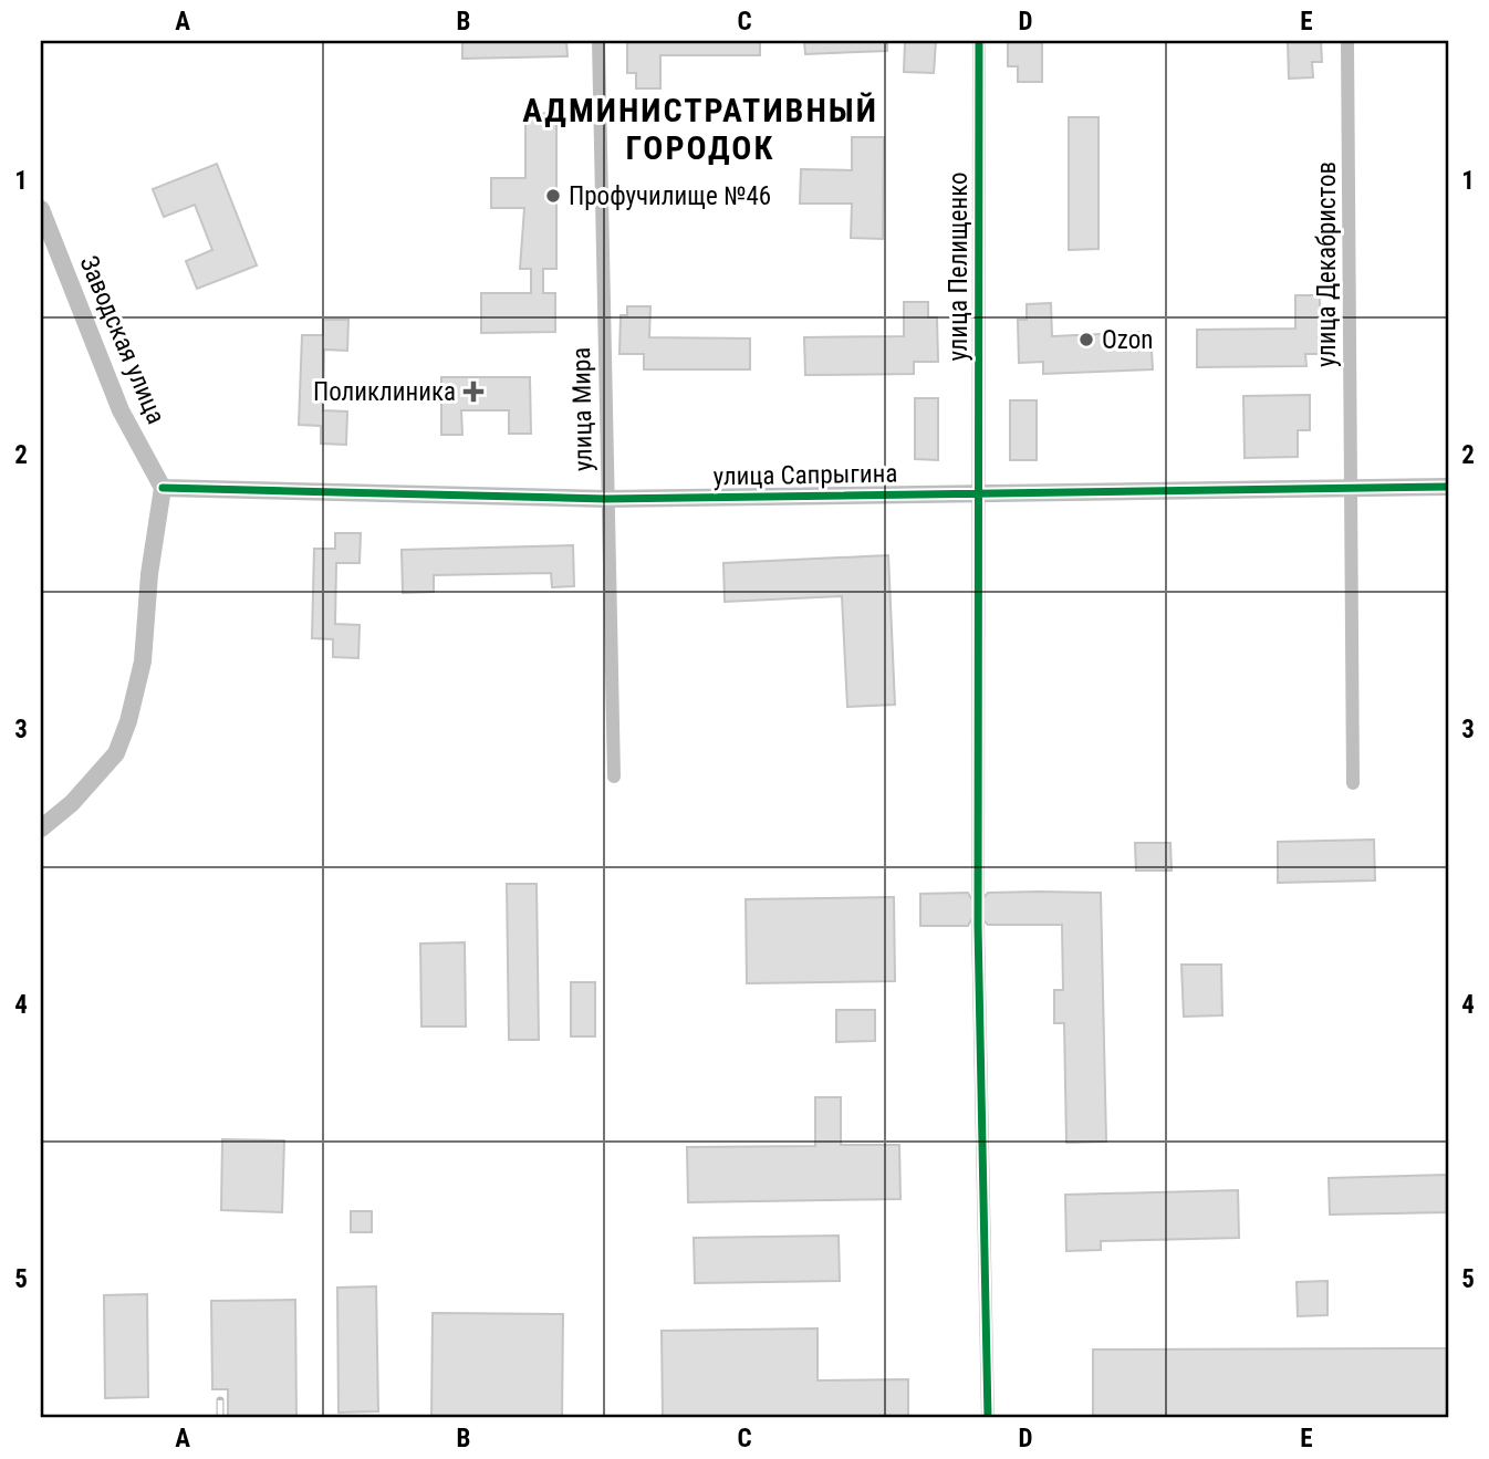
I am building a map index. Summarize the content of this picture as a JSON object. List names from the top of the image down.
{
  "streets": {
    "street": [
      "улица Декабристов",
      "улица Пелищенко",
      "Заводская улица",
      "улица Мира",
      "улица Сапрыгина"
    ]
  },
  "crossings": [
    ["улица Декабристов", "улица Сапрыгина"],
    ["улица Пелищенко", "улица Сапрыгина"],
    ["Заводская улица", "улица Сапрыгина"],
    ["улица Мира", "улица Сапрыгина"]
  ],
  "districts": ["АДМИНИСТРАТИВНЫЙ ГОРОДОК"],
  "places": {
    "other": ["Профучилище №46", "Ozon"],
    "health": ["Поликлиника"]
  },
  "grid": {
    "columns": [
      "A",
      "B",
      "C",
      "D",
      "E"
    ],
    "rows": [
      "1",
      "2",
      "3",
      "4",
      "5"
    ]
  }
}
